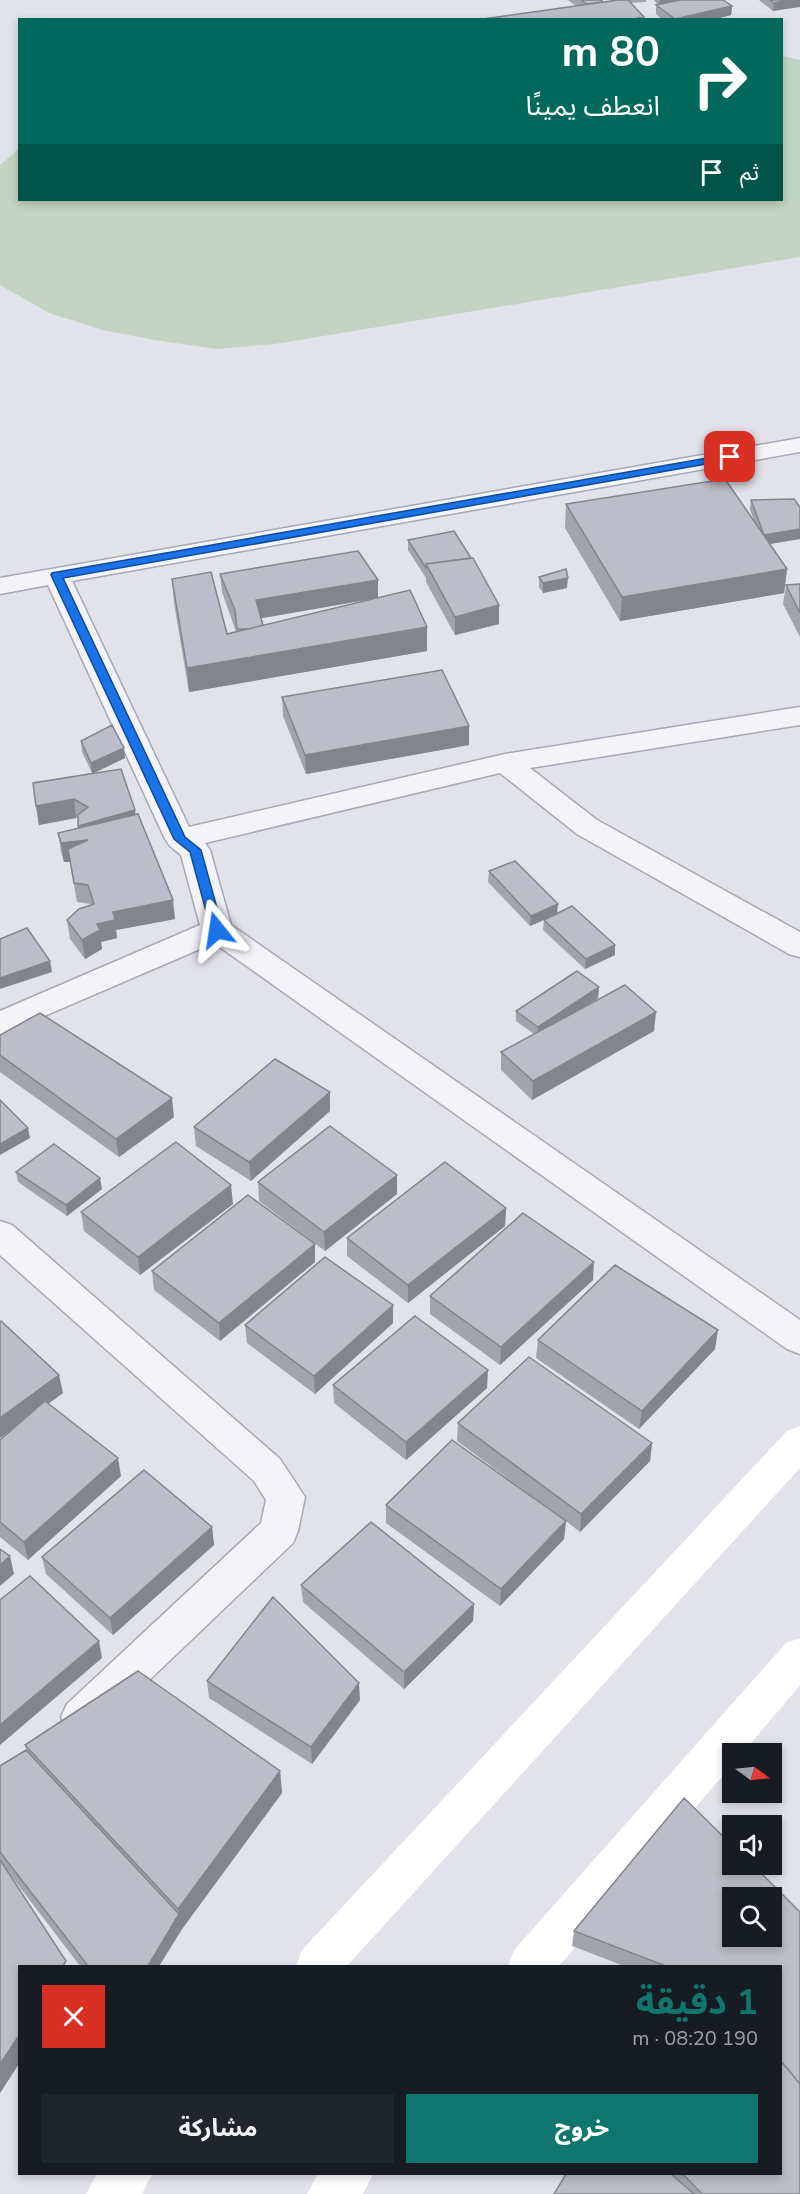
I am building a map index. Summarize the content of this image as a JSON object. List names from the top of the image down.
{
  "north": "right",
  "page": {
    "turn": ["80 m", "انعطف يمينًا"],
    "then": "ثم",
    "heading": ["1 دقيقة", "190 m · 08:20"],
    "buttons": ["خروج", "مشاركة"]
  }
}
